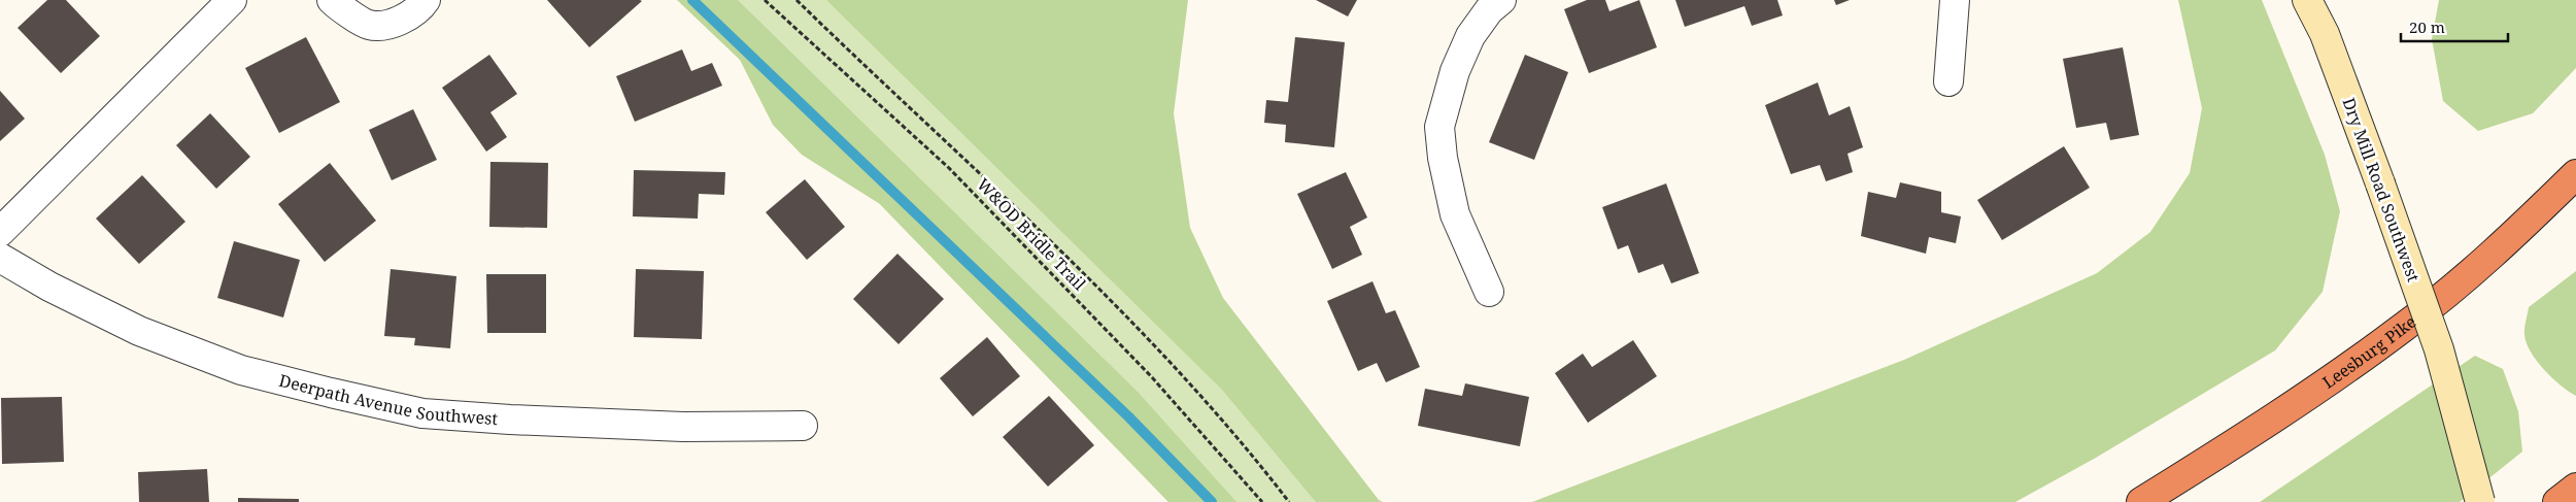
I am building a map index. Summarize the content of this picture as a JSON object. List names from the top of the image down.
{
  "streets": {
    "highway": ["Leesburg Pike"],
    "street": ["Dry Mill Road Southwest", "Deerpath Avenue Southwest"],
    "path": ["W&OD Bridle Trail"]
  },
  "scale_bar": "20 m"
}
